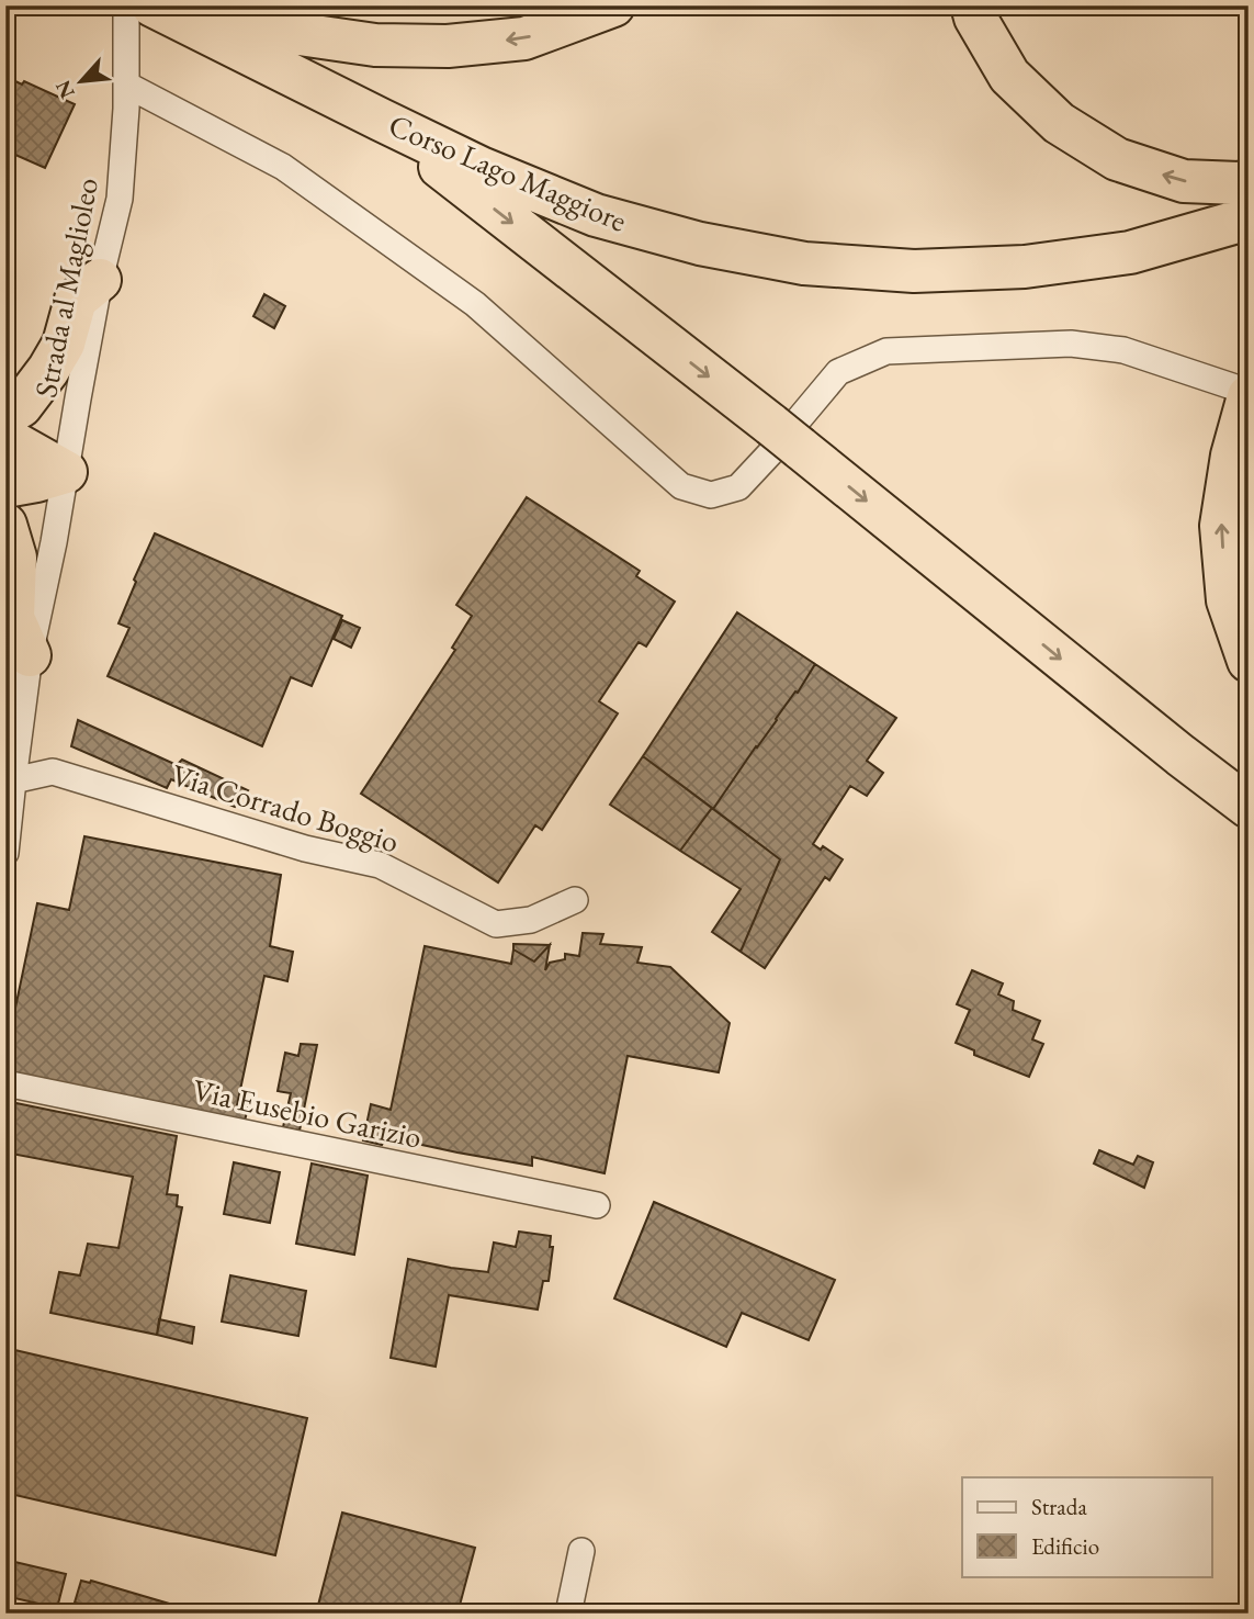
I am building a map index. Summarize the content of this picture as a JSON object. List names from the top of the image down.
{
  "streets": {
    "highway": ["Corso Lago Maggiore"],
    "street": ["Strada al Maglioleo", "Via Corrado Boggio", "Via Eusebio Garizio"]
  },
  "crossings": [
    ["Strada al Maglioleo", "Via Corrado Boggio"]
  ],
  "legend": ["Strada", "Edificio"],
  "north": "bottom left"
}
